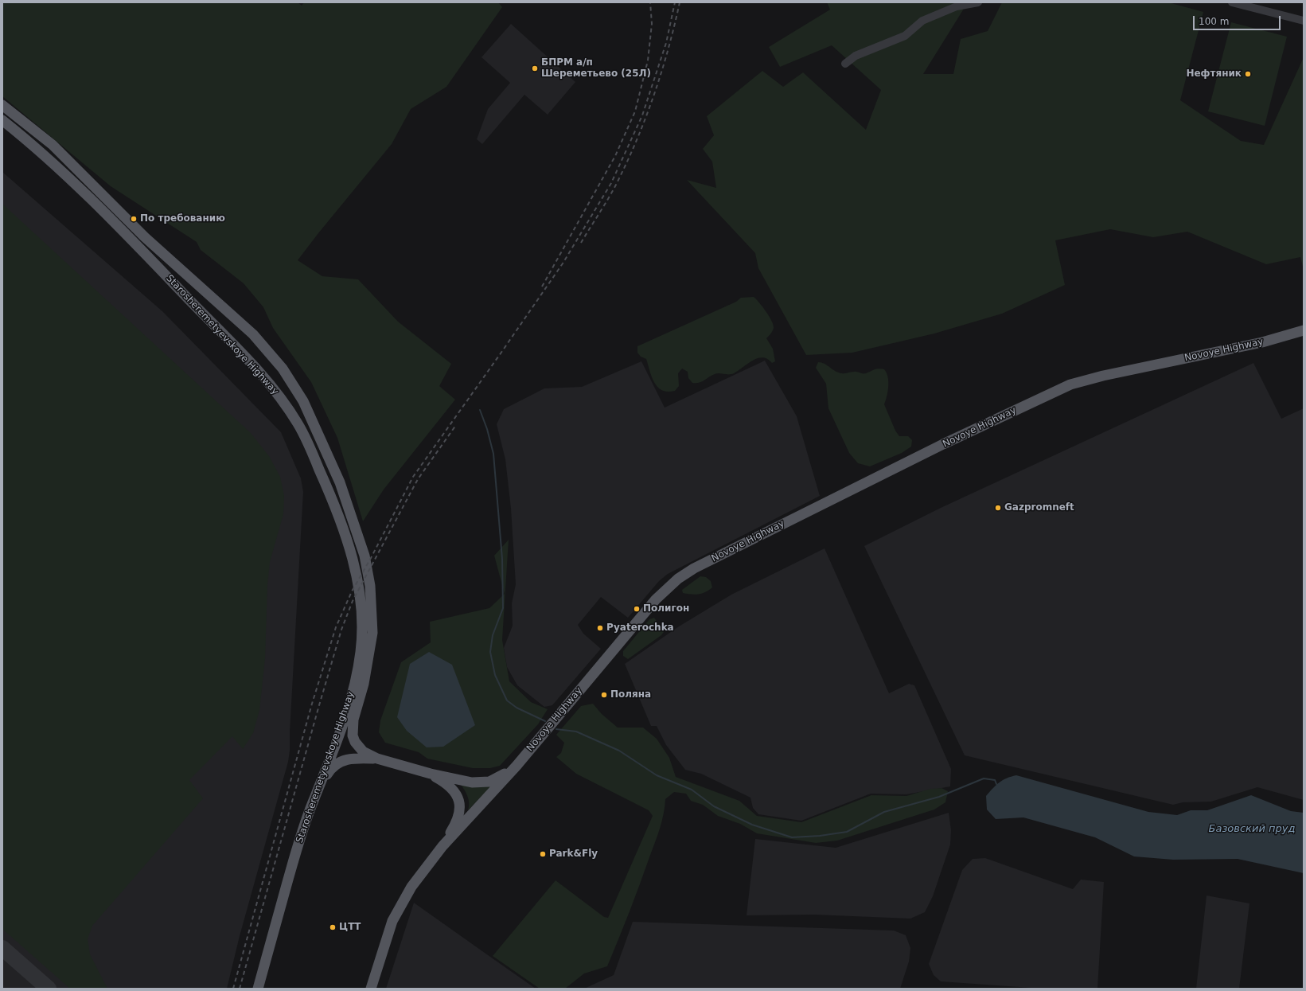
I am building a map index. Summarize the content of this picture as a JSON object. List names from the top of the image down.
{
  "streets": {
    "main road": ["Starosheremetyevskoye Highway", "Novoye Highway"]
  },
  "water": ["Базовский пруд"],
  "places": [
    "БПРМ а/п Шереметьево (25Л)",
    "Нефтяник",
    "По требованию",
    "Gazpromneft",
    "Полигон",
    "Pyaterochka",
    "Поляна",
    "Park&Fly",
    "ЦТТ"
  ],
  "scale_bar": "100 m"
}
